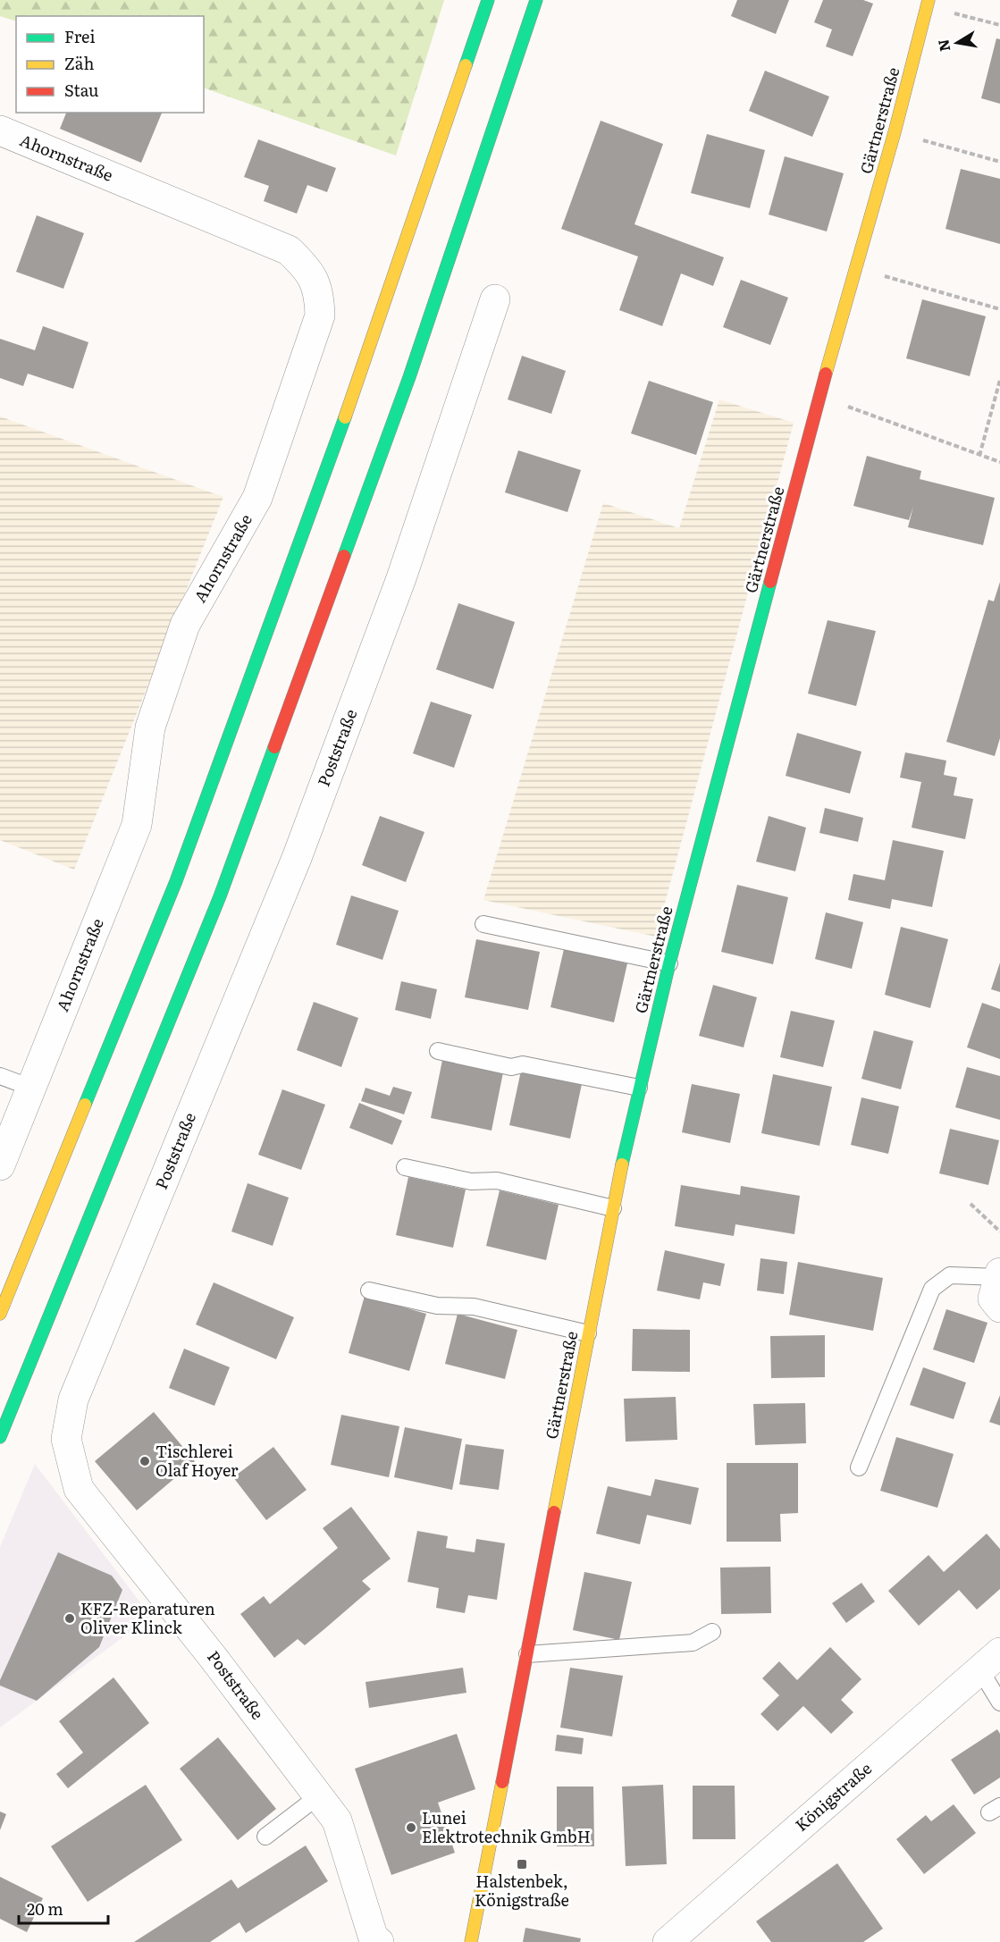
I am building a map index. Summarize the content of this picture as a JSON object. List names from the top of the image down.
{
  "streets": {
    "main road": ["Gärtnerstraße"],
    "street": ["Ahornstraße", "Poststraße", "Königstraße"]
  },
  "places": {
    "other": ["Tischlerei Olaf Hoyer", "KFZ-Reparaturen Oliver Klinck", "Lunei Elektrotechnik GmbH"],
    "transit": ["Halstenbek, Königstraße"]
  },
  "legend": ["Frei", "Zäh", "Stau"],
  "scale_bar": "20 m",
  "north": "left"
}
